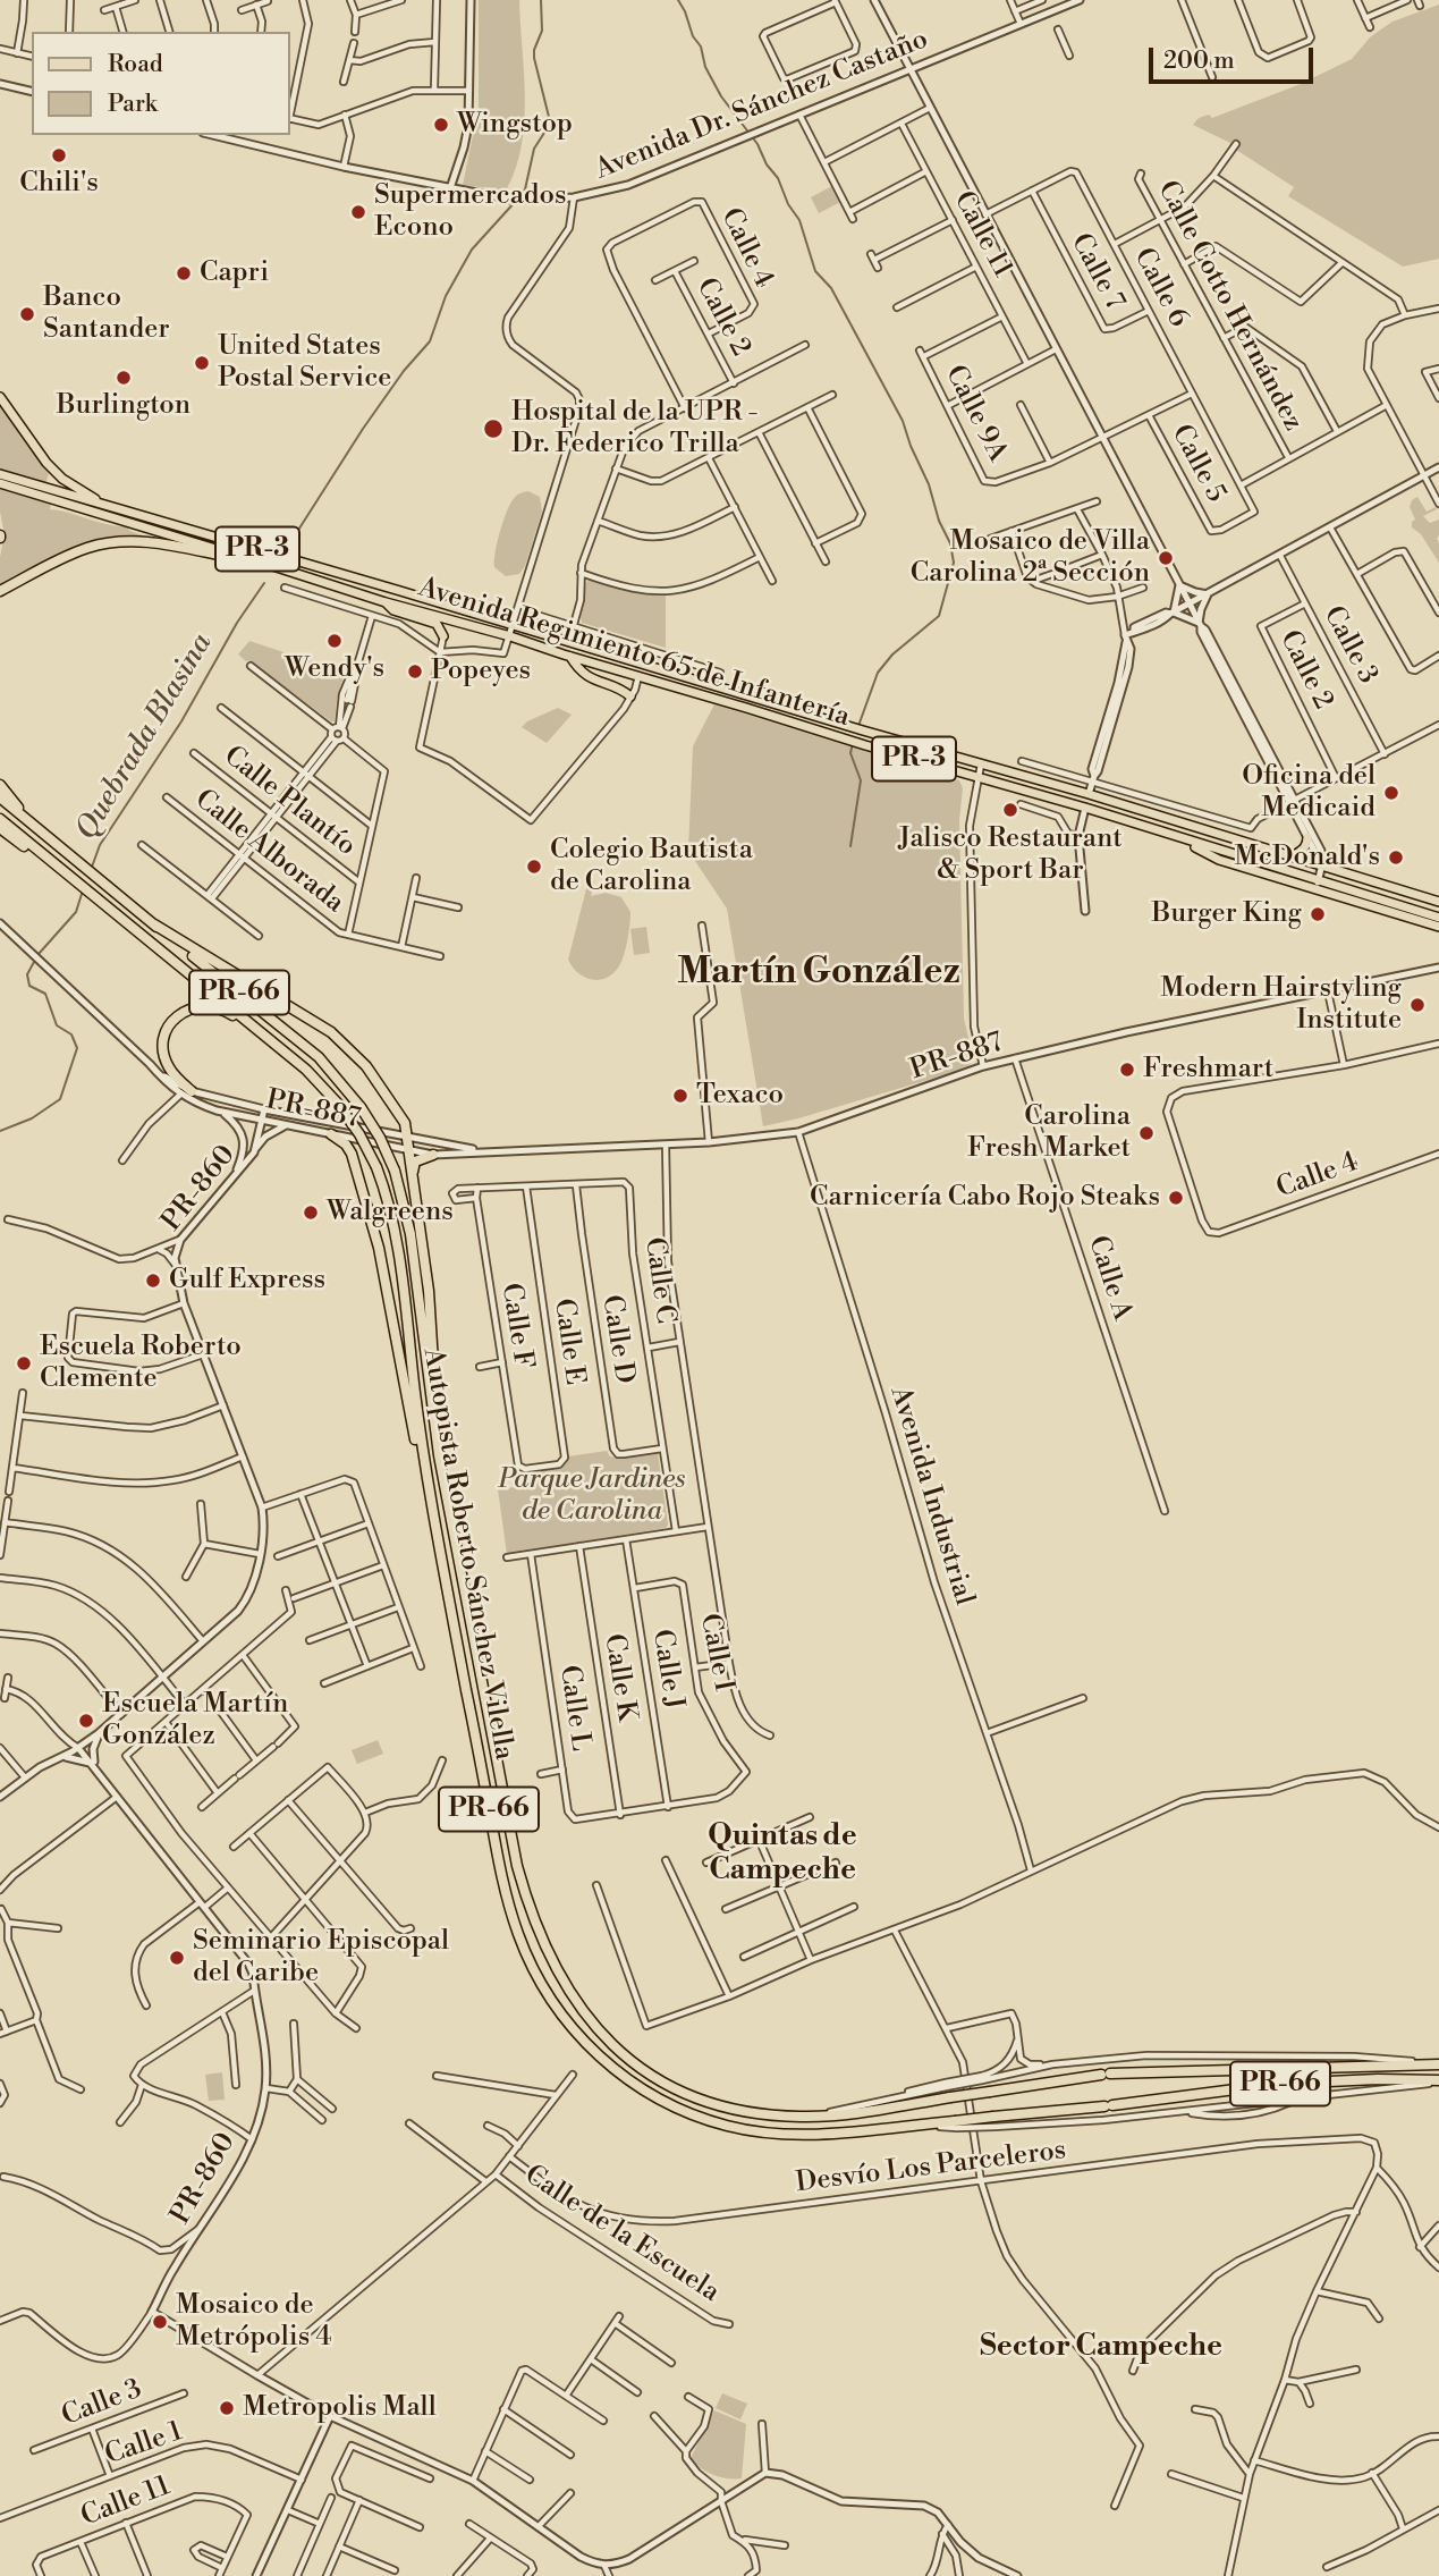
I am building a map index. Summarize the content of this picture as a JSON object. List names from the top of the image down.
{
  "streets": {
    "highway": ["PR-66", "Autopista Roberto Sánchez Vilella"],
    "main road": ["PR-3", "Avenida Regimiento 65 de Infantería"],
    "street": [
      "Avenida Dr. Sánchez Castaño",
      "Calle 11",
      "Calle 4",
      "Calle 7",
      "Calle 6",
      "Calle Cotto Hernández",
      "Calle 2",
      "Calle 9A",
      "Calle 5",
      "Calle 3",
      "Calle Plantío",
      "Calle Alborada",
      "PR-887",
      "PR-860",
      "Calle A",
      "Calle C",
      "Calle F",
      "Calle D",
      "Calle E",
      "Avenida Industrial",
      "Calle I",
      "Calle J",
      "Calle K",
      "Calle L",
      "Desvío Los Parceleros",
      "Calle de la Escuela",
      "Calle 1"
    ]
  },
  "crossings": [
    ["Calle 11", "Calle 9A"],
    ["Calle 4", "Calle 2"],
    ["Calle 7", "Calle 6"],
    ["Calle 6", "Calle 5"],
    ["Calle 2", "Calle 3"],
    ["PR-887", "PR-860"],
    ["PR-887", "Calle A"],
    ["PR-887", "Avenida Industrial"],
    ["Calle C", "Calle F"],
    ["Calle C", "Calle D"],
    ["Calle C", "Calle E"],
    ["Calle F", "Calle E"],
    ["Calle I", "Calle J"],
    ["Calle I", "Calle K"],
    ["Calle I", "Calle L"],
    ["Calle K", "Calle L"]
  ],
  "districts": ["Martín González", "Quintas de Campeche", "Sector Campeche"],
  "water": ["Quebrada Blasina"],
  "parks": ["Parque Jardines de Carolina"],
  "places": [
    "Wingstop",
    "Chili's",
    "Supermercados Econo",
    "Capri",
    "Banco Santander",
    "United States Postal Service",
    "Burlington",
    "Hospital de la UPR - Dr. Federico Trilla",
    "Mosaico de Villa Carolina 2ª Sección",
    "Wendy's",
    "Popeyes",
    "Oficina del Medicaid",
    "Jalisco Restaurant & Sport Bar",
    "McDonald's",
    "Colegio Bautista de Carolina",
    "Burger King",
    "Modern Hairstyling Institute",
    "Freshmart",
    "Texaco",
    "Carolina Fresh Market",
    "Carnicería Cabo Rojo Steaks",
    "Walgreens",
    "Gulf Express",
    "Escuela Roberto Clemente",
    "Escuela Martín González",
    "Seminario Episcopal del Caribe",
    "Mosaico de Metrópolis 4",
    "Metropolis Mall"
  ],
  "legend": ["Road", "Park"],
  "scale_bar": "200 m"
}
